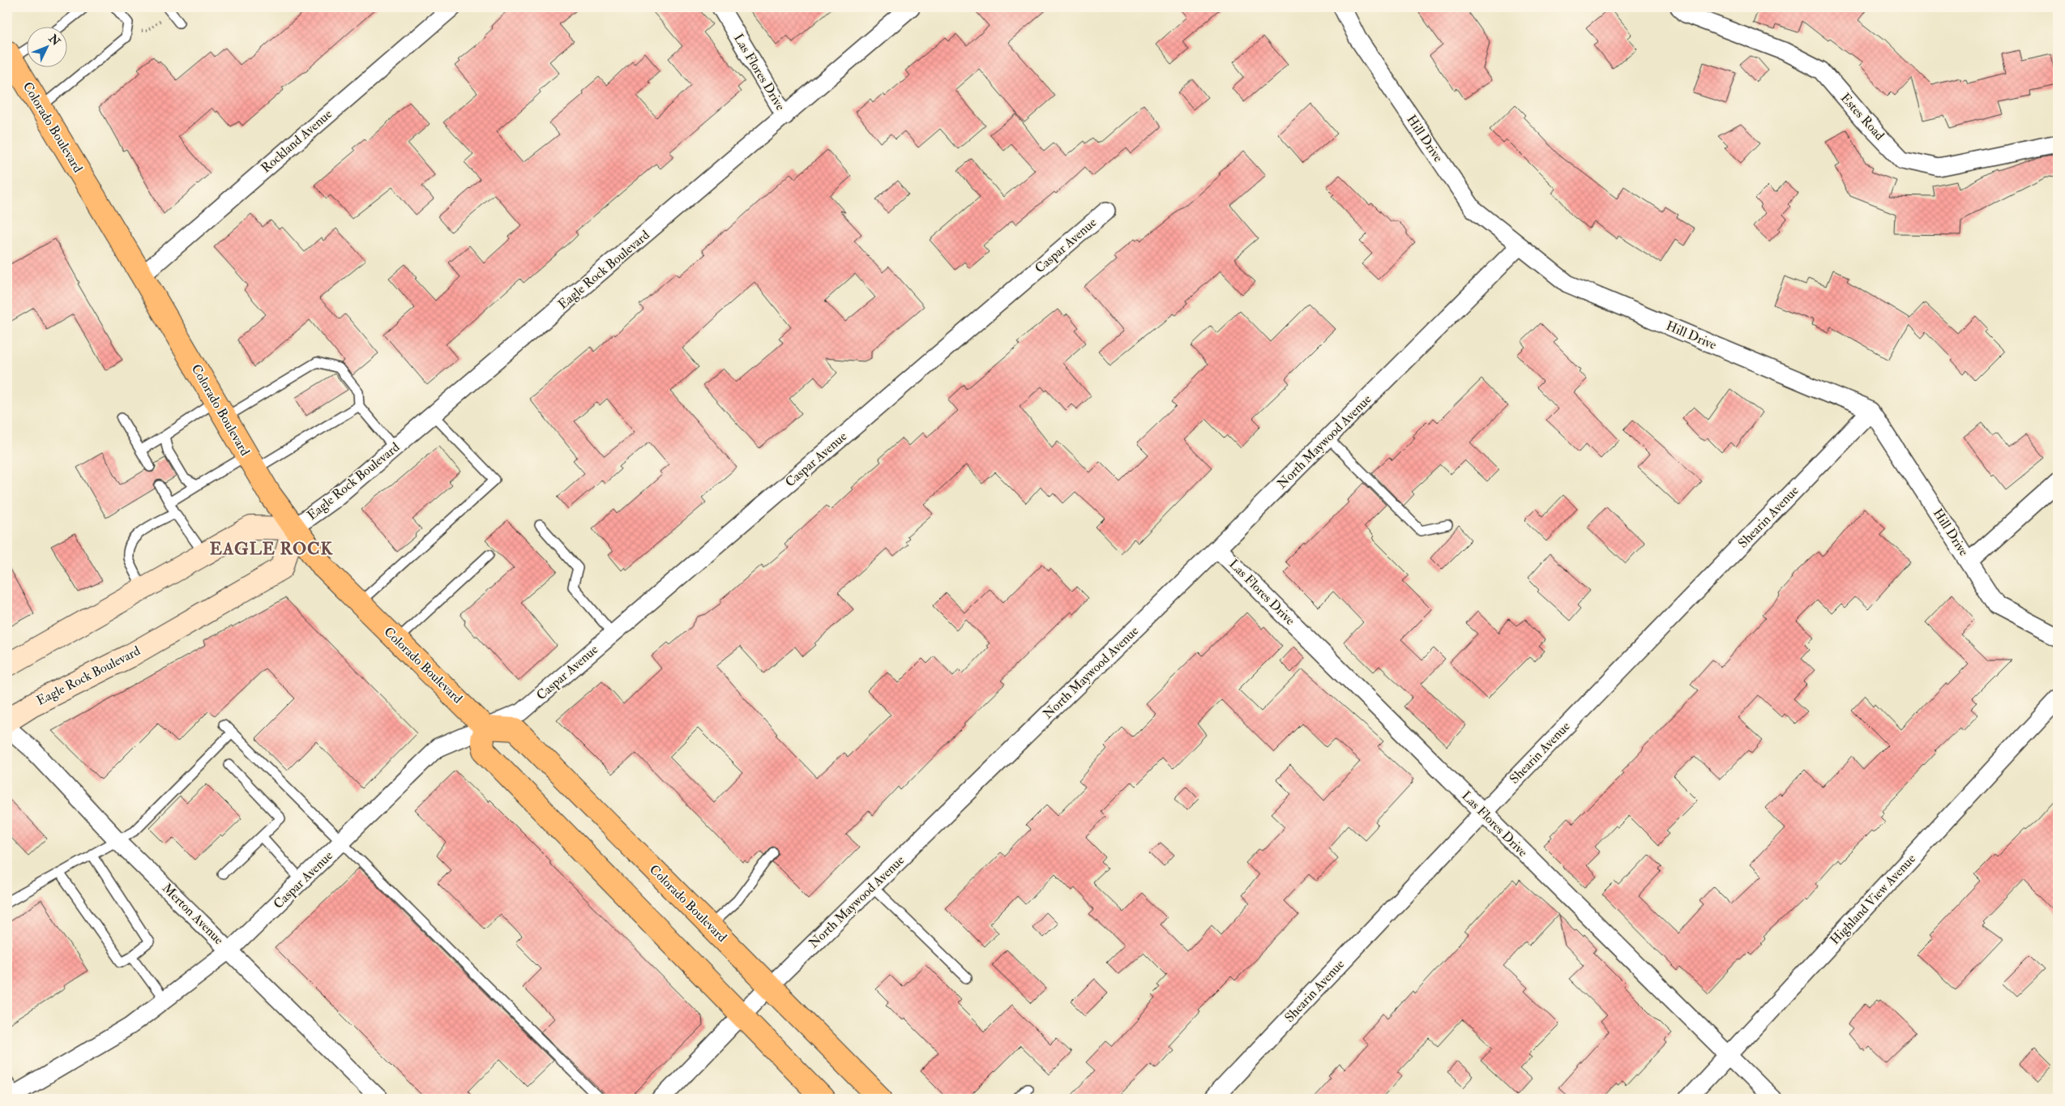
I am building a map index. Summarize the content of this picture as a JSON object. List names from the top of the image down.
{
  "streets": {
    "main road": ["Colorado Boulevard", "Eagle Rock Boulevard"],
    "street": [
      "Las Flores Drive",
      "Estes Road",
      "Hill Drive",
      "Rockland Avenue",
      "Caspar Avenue",
      "North Maywood Avenue",
      "Shearin Avenue",
      "Highland View Avenue",
      "Merton Avenue"
    ]
  },
  "crossings": [
    ["Las Flores Drive", "Eagle Rock Boulevard"],
    ["Las Flores Drive", "North Maywood Avenue"],
    ["Las Flores Drive", "Shearin Avenue"],
    ["Las Flores Drive", "Highland View Avenue"],
    ["Colorado Boulevard", "Rockland Avenue"],
    ["Colorado Boulevard", "Caspar Avenue"],
    ["Colorado Boulevard", "Eagle Rock Boulevard"],
    ["Colorado Boulevard", "North Maywood Avenue"],
    ["Hill Drive", "North Maywood Avenue"],
    ["Hill Drive", "Shearin Avenue"],
    ["Caspar Avenue", "Merton Avenue"]
  ],
  "districts": ["EAGLE ROCK"],
  "north": "top right"
}
